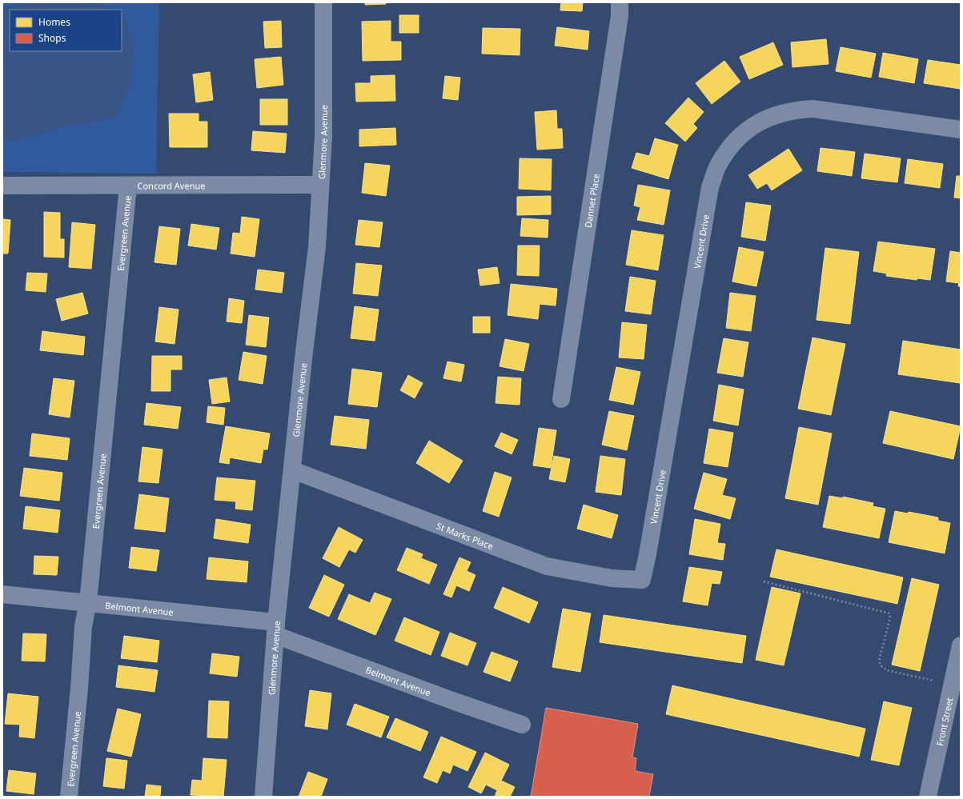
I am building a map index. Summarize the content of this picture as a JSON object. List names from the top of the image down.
{
  "streets": {
    "main road": ["Front Street"],
    "street": [
      "Glenmore Avenue",
      "Concord Avenue",
      "Dannet Place",
      "Evergreen Avenue",
      "Vincent Drive",
      "St Marks Place",
      "Belmont Avenue"
    ]
  },
  "crossings": [
    ["Glenmore Avenue", "Concord Avenue"],
    ["Glenmore Avenue", "St Marks Place"],
    ["Glenmore Avenue", "Belmont Avenue"],
    ["Concord Avenue", "Evergreen Avenue"],
    ["Evergreen Avenue", "Belmont Avenue"],
    ["Vincent Drive", "St Marks Place"]
  ],
  "legend": ["Homes", "Shops"]
}
